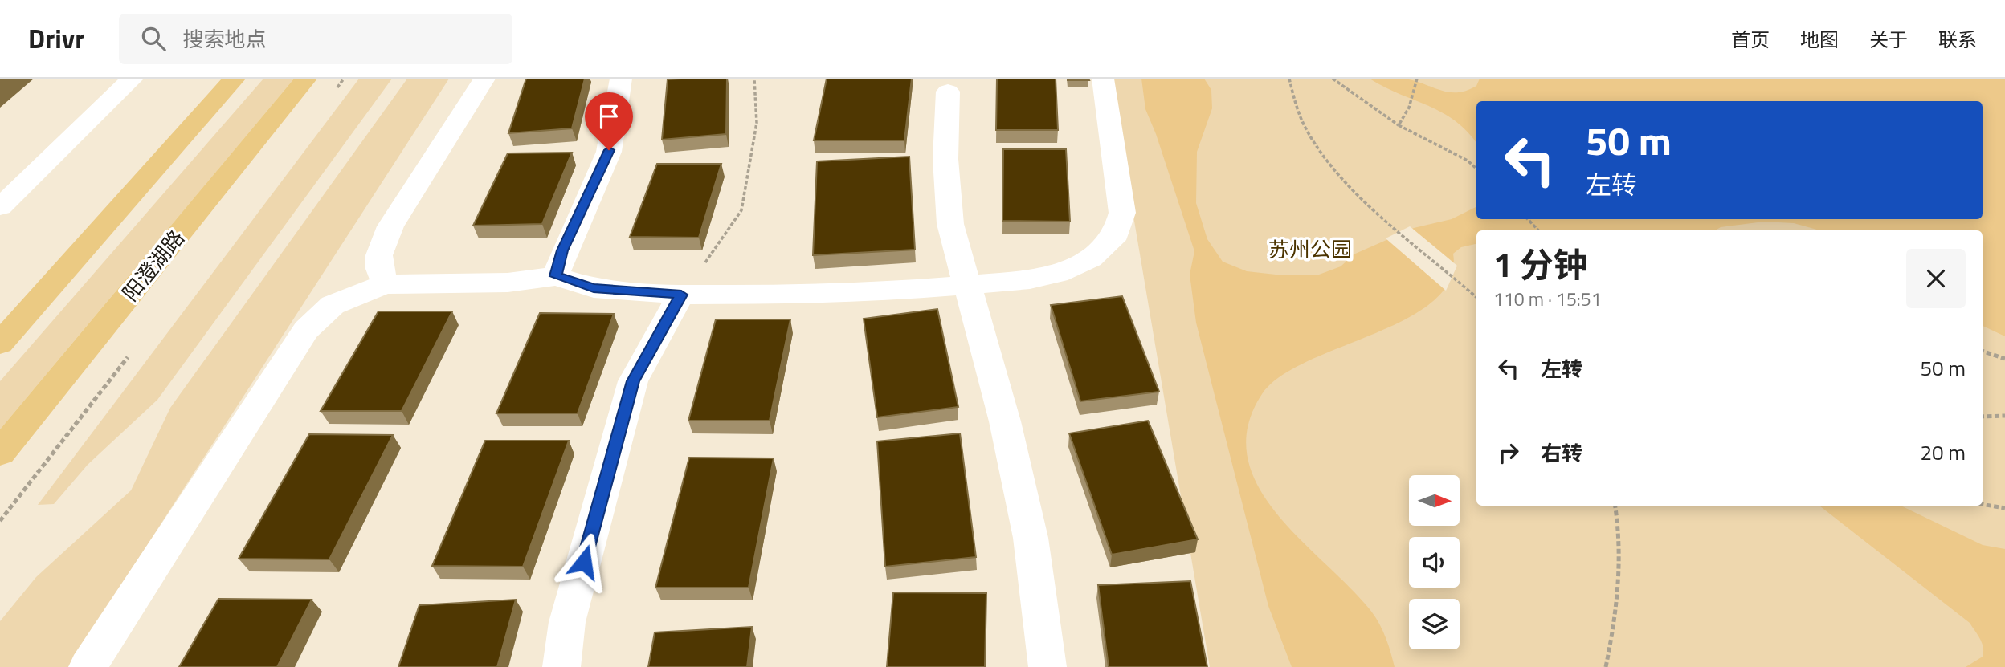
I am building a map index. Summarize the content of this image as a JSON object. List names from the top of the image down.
{
  "streets": {
    "main road": ["阳澄湖路"]
  },
  "parks": ["苏州公园"],
  "north": "right",
  "page": {
    "header": "Drivr",
    "search": "搜索地点",
    "nav": [
      "首页",
      "地图",
      "关于",
      "联系"
    ],
    "turn": ["50 m", "左转"],
    "heading": ["1 分钟", "110 m · 15:51"],
    "list": [
      {
        "name": "左转",
        "value": "50 m"
      },
      {
        "name": "右转",
        "value": "20 m"
      }
    ]
  }
}
